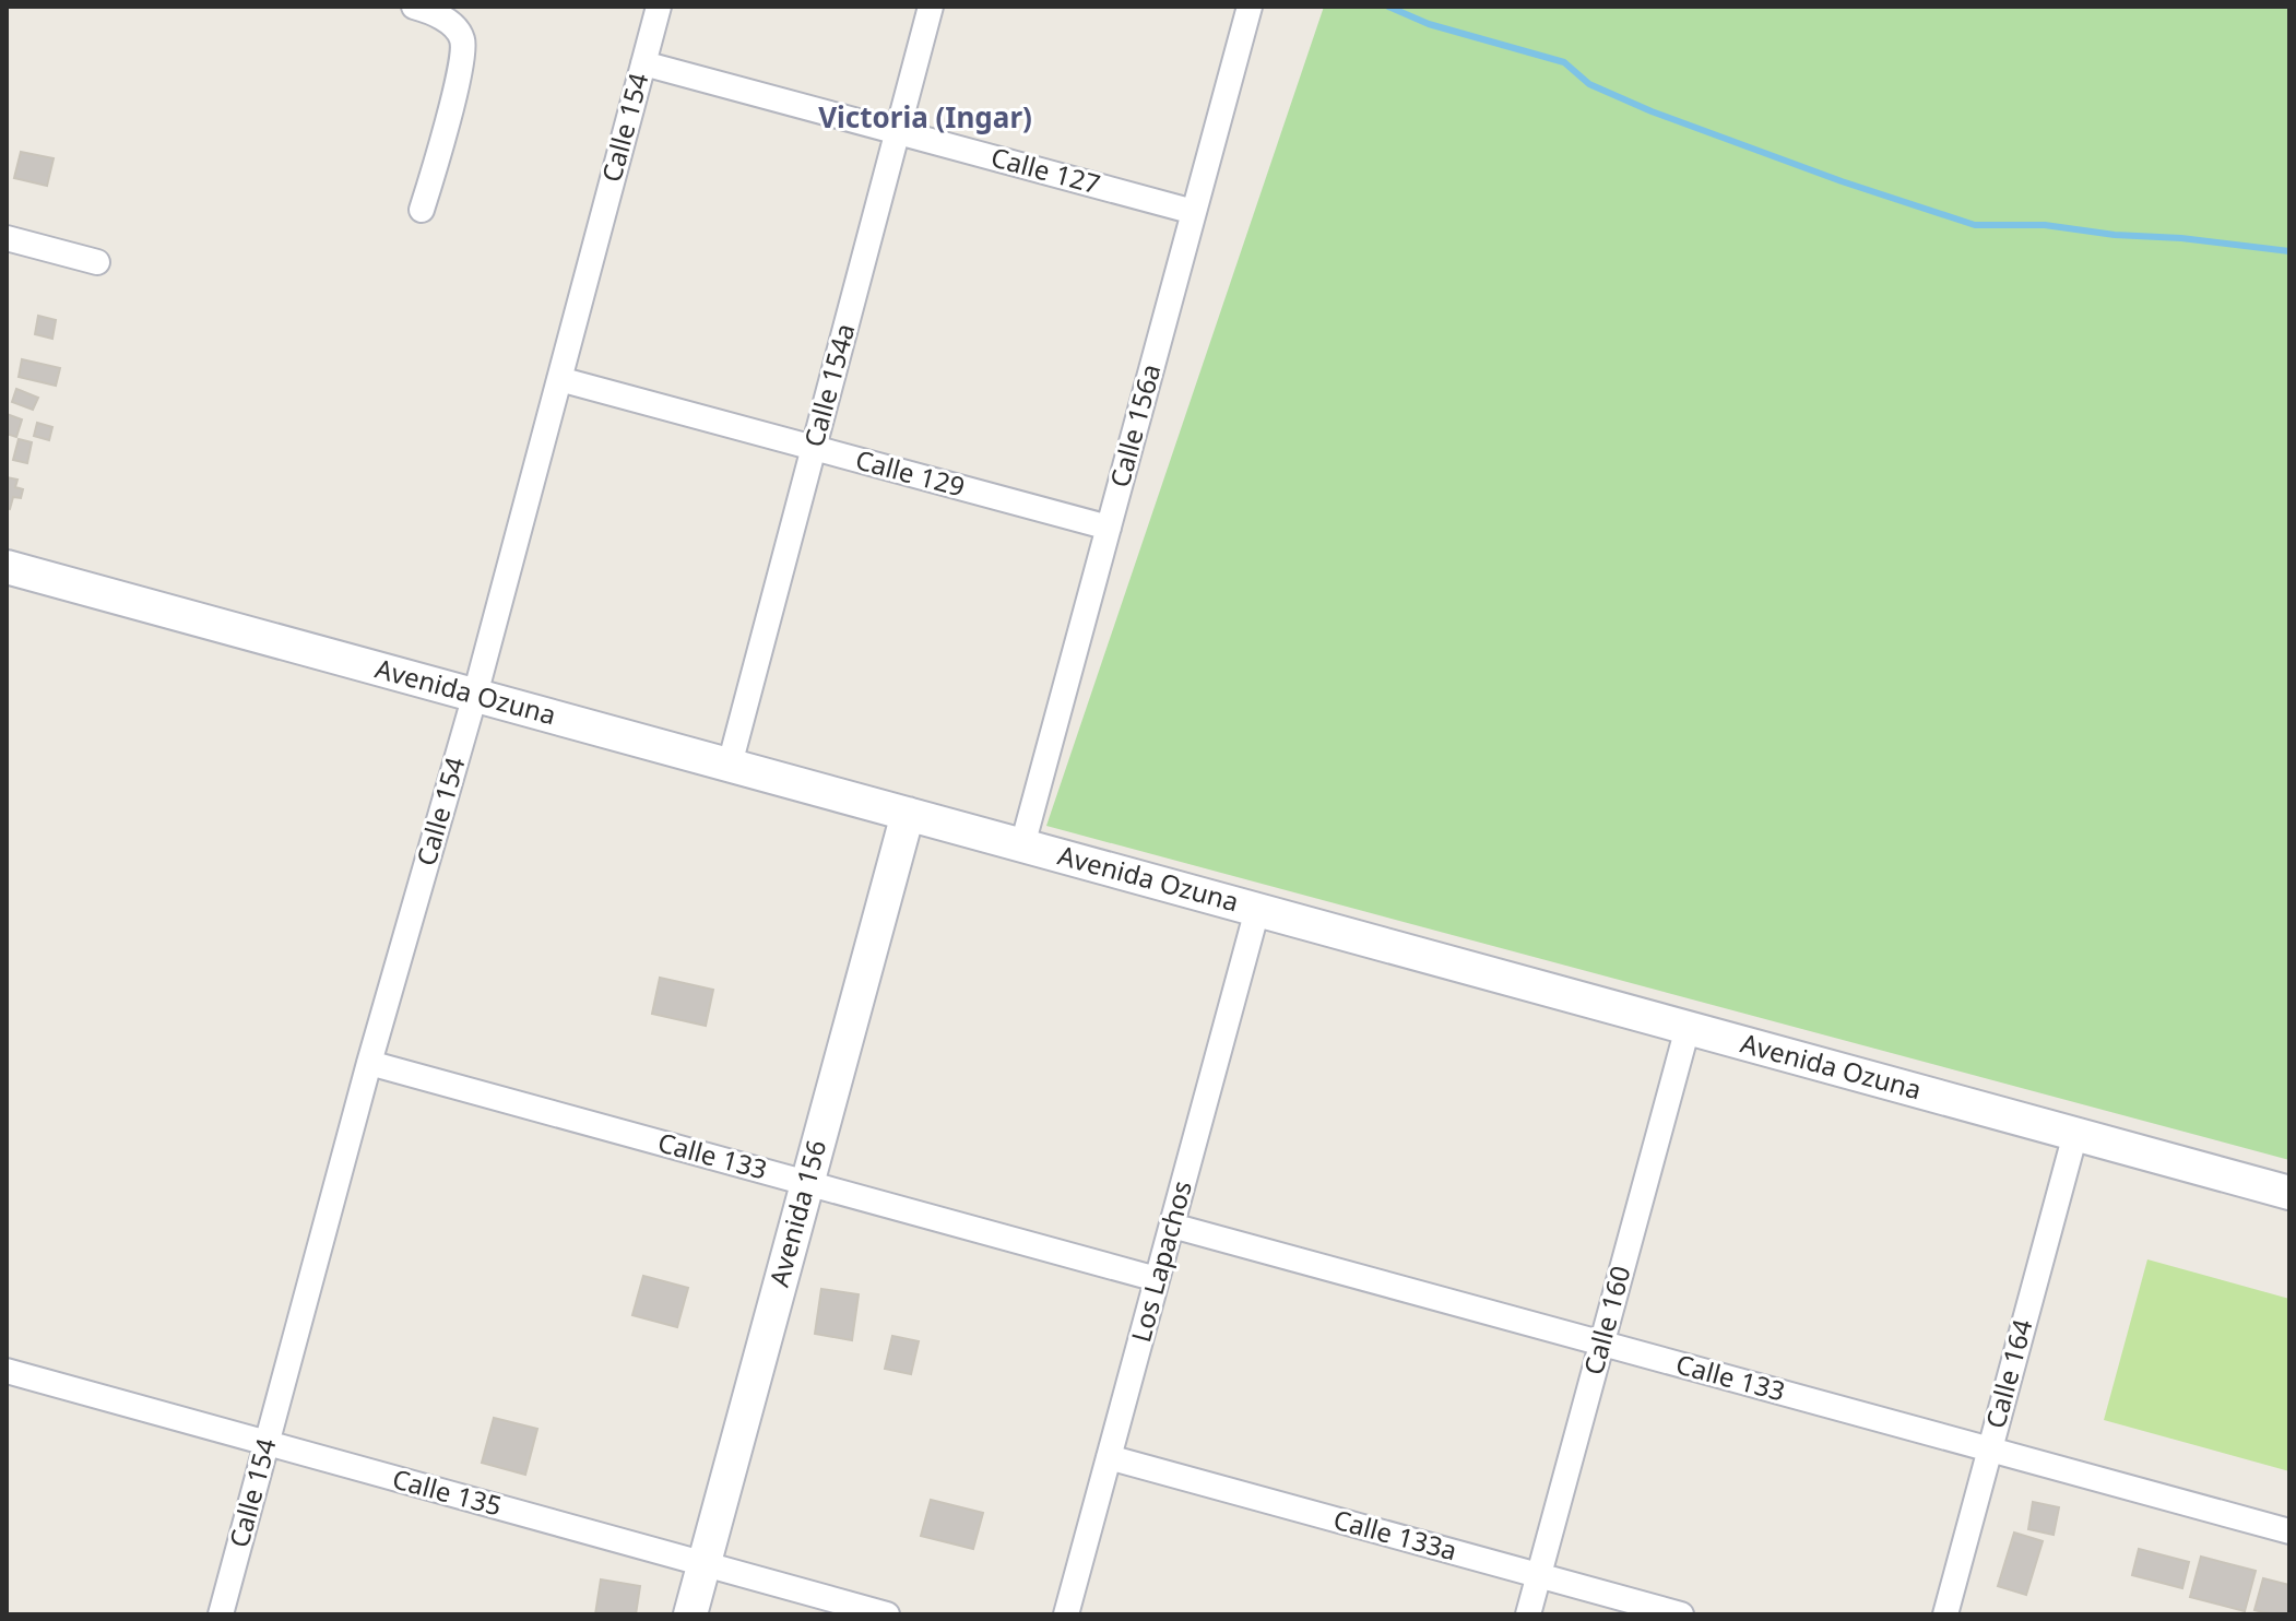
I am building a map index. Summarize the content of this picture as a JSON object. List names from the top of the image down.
{
  "streets": {
    "main road": ["Avenida Ozuna", "Avenida 156"],
    "street": [
      "Calle 154",
      "Calle 127",
      "Calle 154a",
      "Calle 156a",
      "Calle 129",
      "Calle 133",
      "Los Lapachos",
      "Calle 160",
      "Calle 164",
      "Calle 135",
      "Calle 133a"
    ]
  },
  "crossings": [
    ["Calle 154", "Calle 127"],
    ["Calle 154", "Calle 129"],
    ["Calle 154", "Avenida Ozuna"],
    ["Calle 154", "Calle 133"],
    ["Calle 154", "Calle 135"],
    ["Calle 127", "Calle 154a"],
    ["Calle 127", "Calle 156a"],
    ["Calle 154a", "Calle 129"],
    ["Calle 154a", "Avenida Ozuna"],
    ["Calle 156a", "Calle 129"],
    ["Calle 156a", "Avenida Ozuna"],
    ["Avenida Ozuna", "Avenida 156"],
    ["Avenida Ozuna", "Los Lapachos"],
    ["Avenida Ozuna", "Calle 160"],
    ["Avenida Ozuna", "Calle 164"],
    ["Calle 133", "Avenida 156"],
    ["Calle 133", "Los Lapachos"],
    ["Calle 133", "Calle 160"],
    ["Calle 133", "Calle 164"],
    ["Avenida 156", "Calle 135"],
    ["Los Lapachos", "Calle 133a"],
    ["Calle 160", "Calle 133a"]
  ],
  "districts": ["Victoria (Ingar)"]
}
